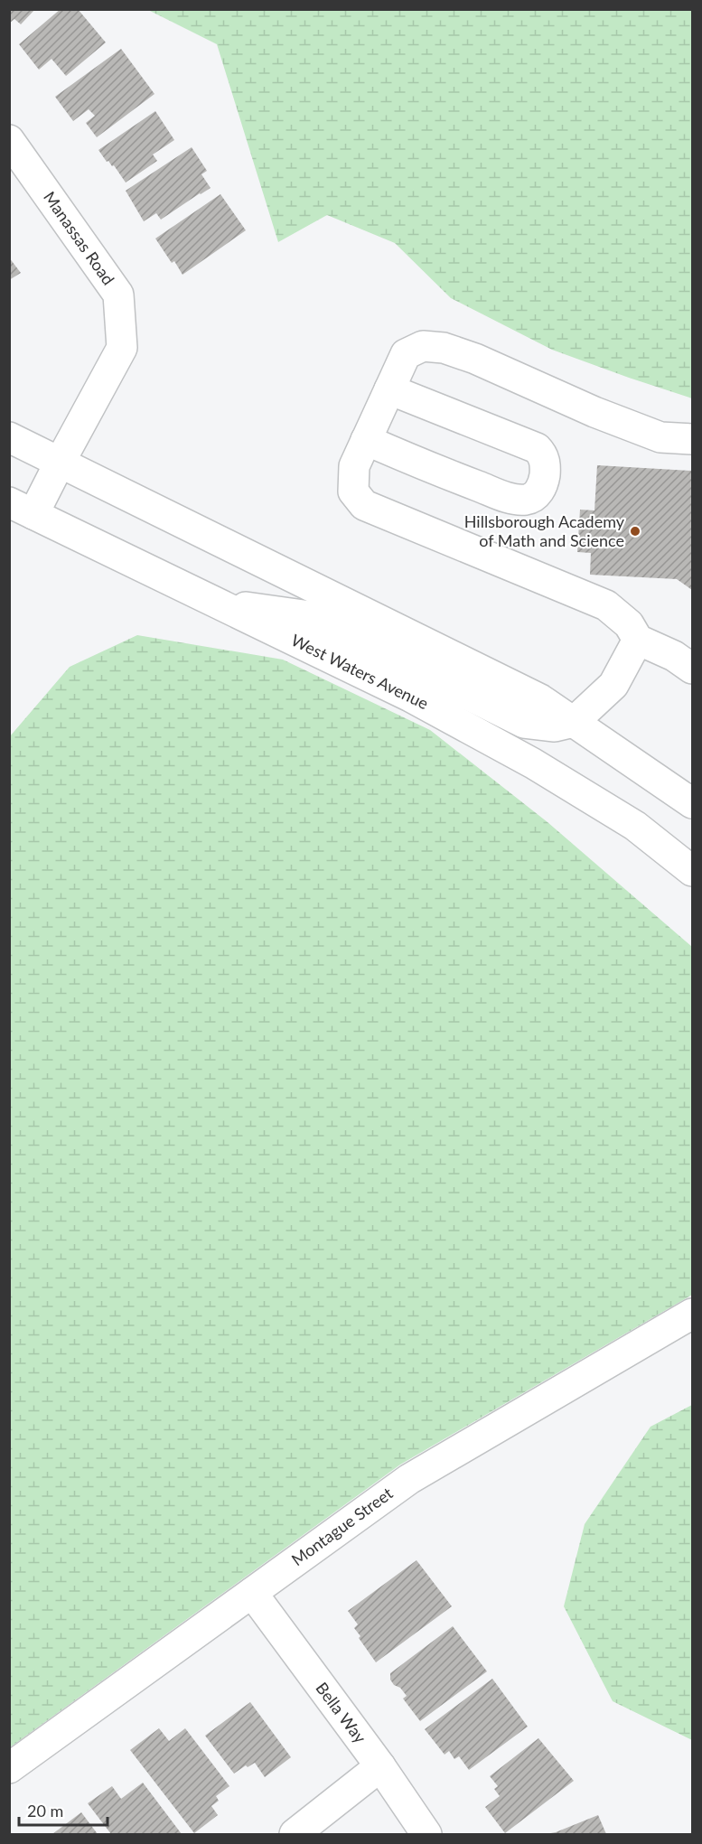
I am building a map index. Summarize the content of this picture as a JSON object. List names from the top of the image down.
{
  "streets": {
    "street": [
      "Manassas Road",
      "West Waters Avenue",
      "Montague Street",
      "Bella Way"
    ]
  },
  "crossings": [
    ["Manassas Road", "West Waters Avenue"],
    ["Montague Street", "Bella Way"]
  ],
  "places": ["Hillsborough Academy of Math and Science"],
  "scale_bar": "20 m"
}
